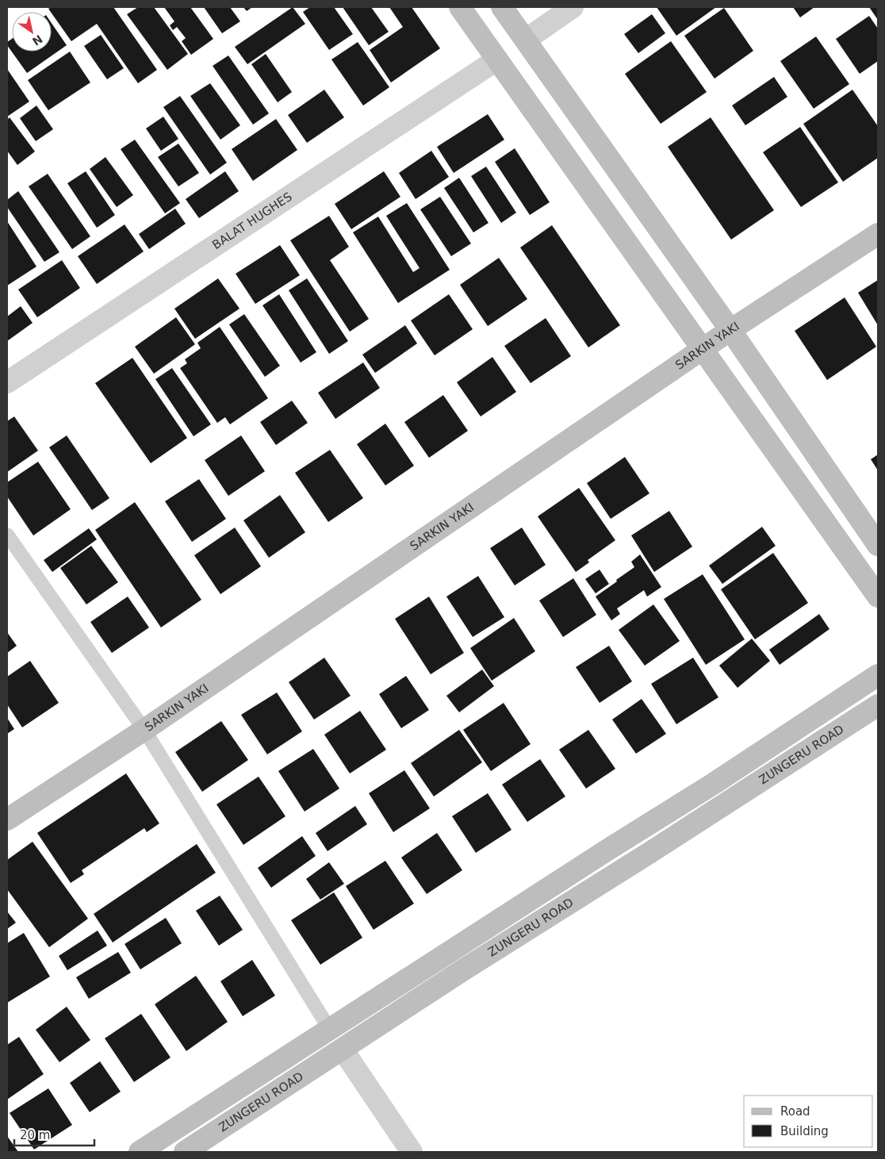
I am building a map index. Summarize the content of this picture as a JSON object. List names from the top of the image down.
{
  "streets": {
    "street": ["BALAT HUGHES", "SARKIN YAKI", "ZUNGERU ROAD"]
  },
  "legend": ["Road", "Building"],
  "scale_bar": "20 m",
  "north": "bottom right"
}
